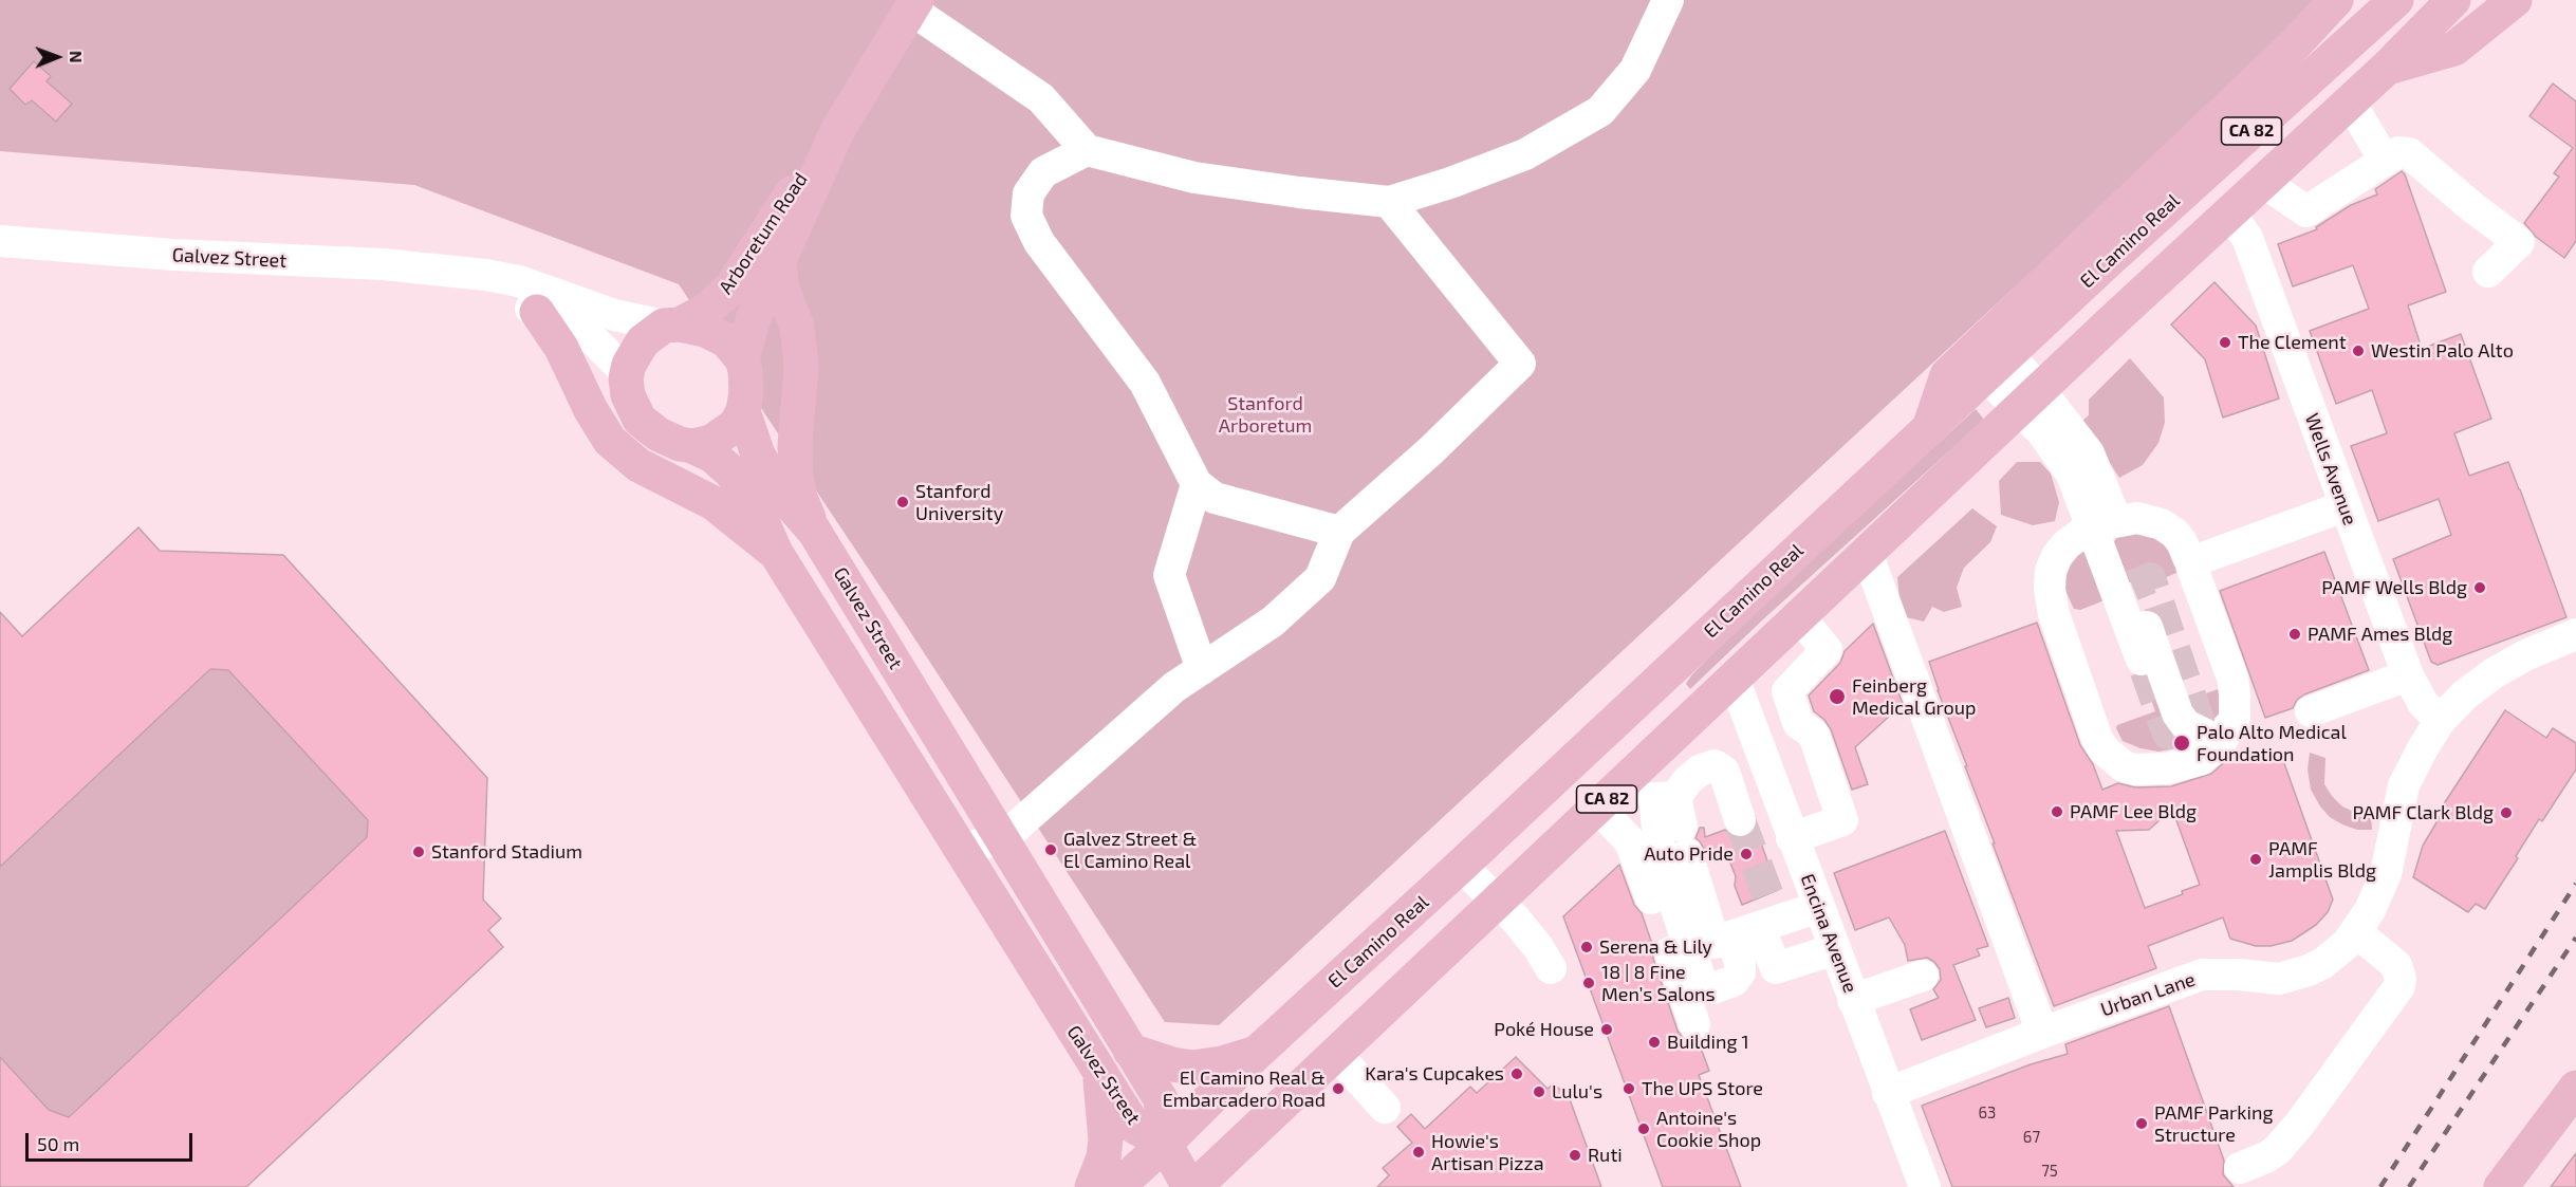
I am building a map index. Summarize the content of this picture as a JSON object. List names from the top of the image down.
{
  "streets": {
    "main road": [
      "CA 82",
      "Arboretum Road",
      "El Camino Real",
      "Galvez Street"
    ],
    "street": ["Wells Avenue", "Encina Avenue", "Urban Lane"]
  },
  "crossings": [
    ["CA 82", "Wells Avenue"],
    ["CA 82", "Encina Avenue"],
    ["Arboretum Road", "Galvez Street"],
    ["El Camino Real", "Galvez Street"],
    ["Wells Avenue", "Urban Lane"],
    ["Encina Avenue", "Urban Lane"]
  ],
  "parks": ["Stanford Arboretum"],
  "places": [
    "The Clement",
    "Westin Palo Alto",
    "Stanford University",
    "PAMF Wells Bldg",
    "PAMF Ames Bldg",
    "Feinberg Medical Group",
    "Palo Alto Medical Foundation",
    "PAMF Lee Bldg",
    "PAMF Clark Bldg",
    "Galvez Street & El Camino Real",
    "Stanford Stadium",
    "Auto Pride",
    "PAMF Jamplis Bldg",
    "Serena & Lily",
    "18 | 8 Fine Men’s Salons",
    "Poké House",
    "Building 1",
    "Kara's Cupcakes",
    "El Camino Real & Embarcadero Road",
    "The UPS Store",
    "Lulu's",
    "PAMF Parking Structure",
    "Antoine's Cookie Shop",
    "Howie's Artisan Pizza",
    "Ruti"
  ],
  "house_numbers": ["63", "67", "75"],
  "scale_bar": "50 m",
  "north": "right"
}
